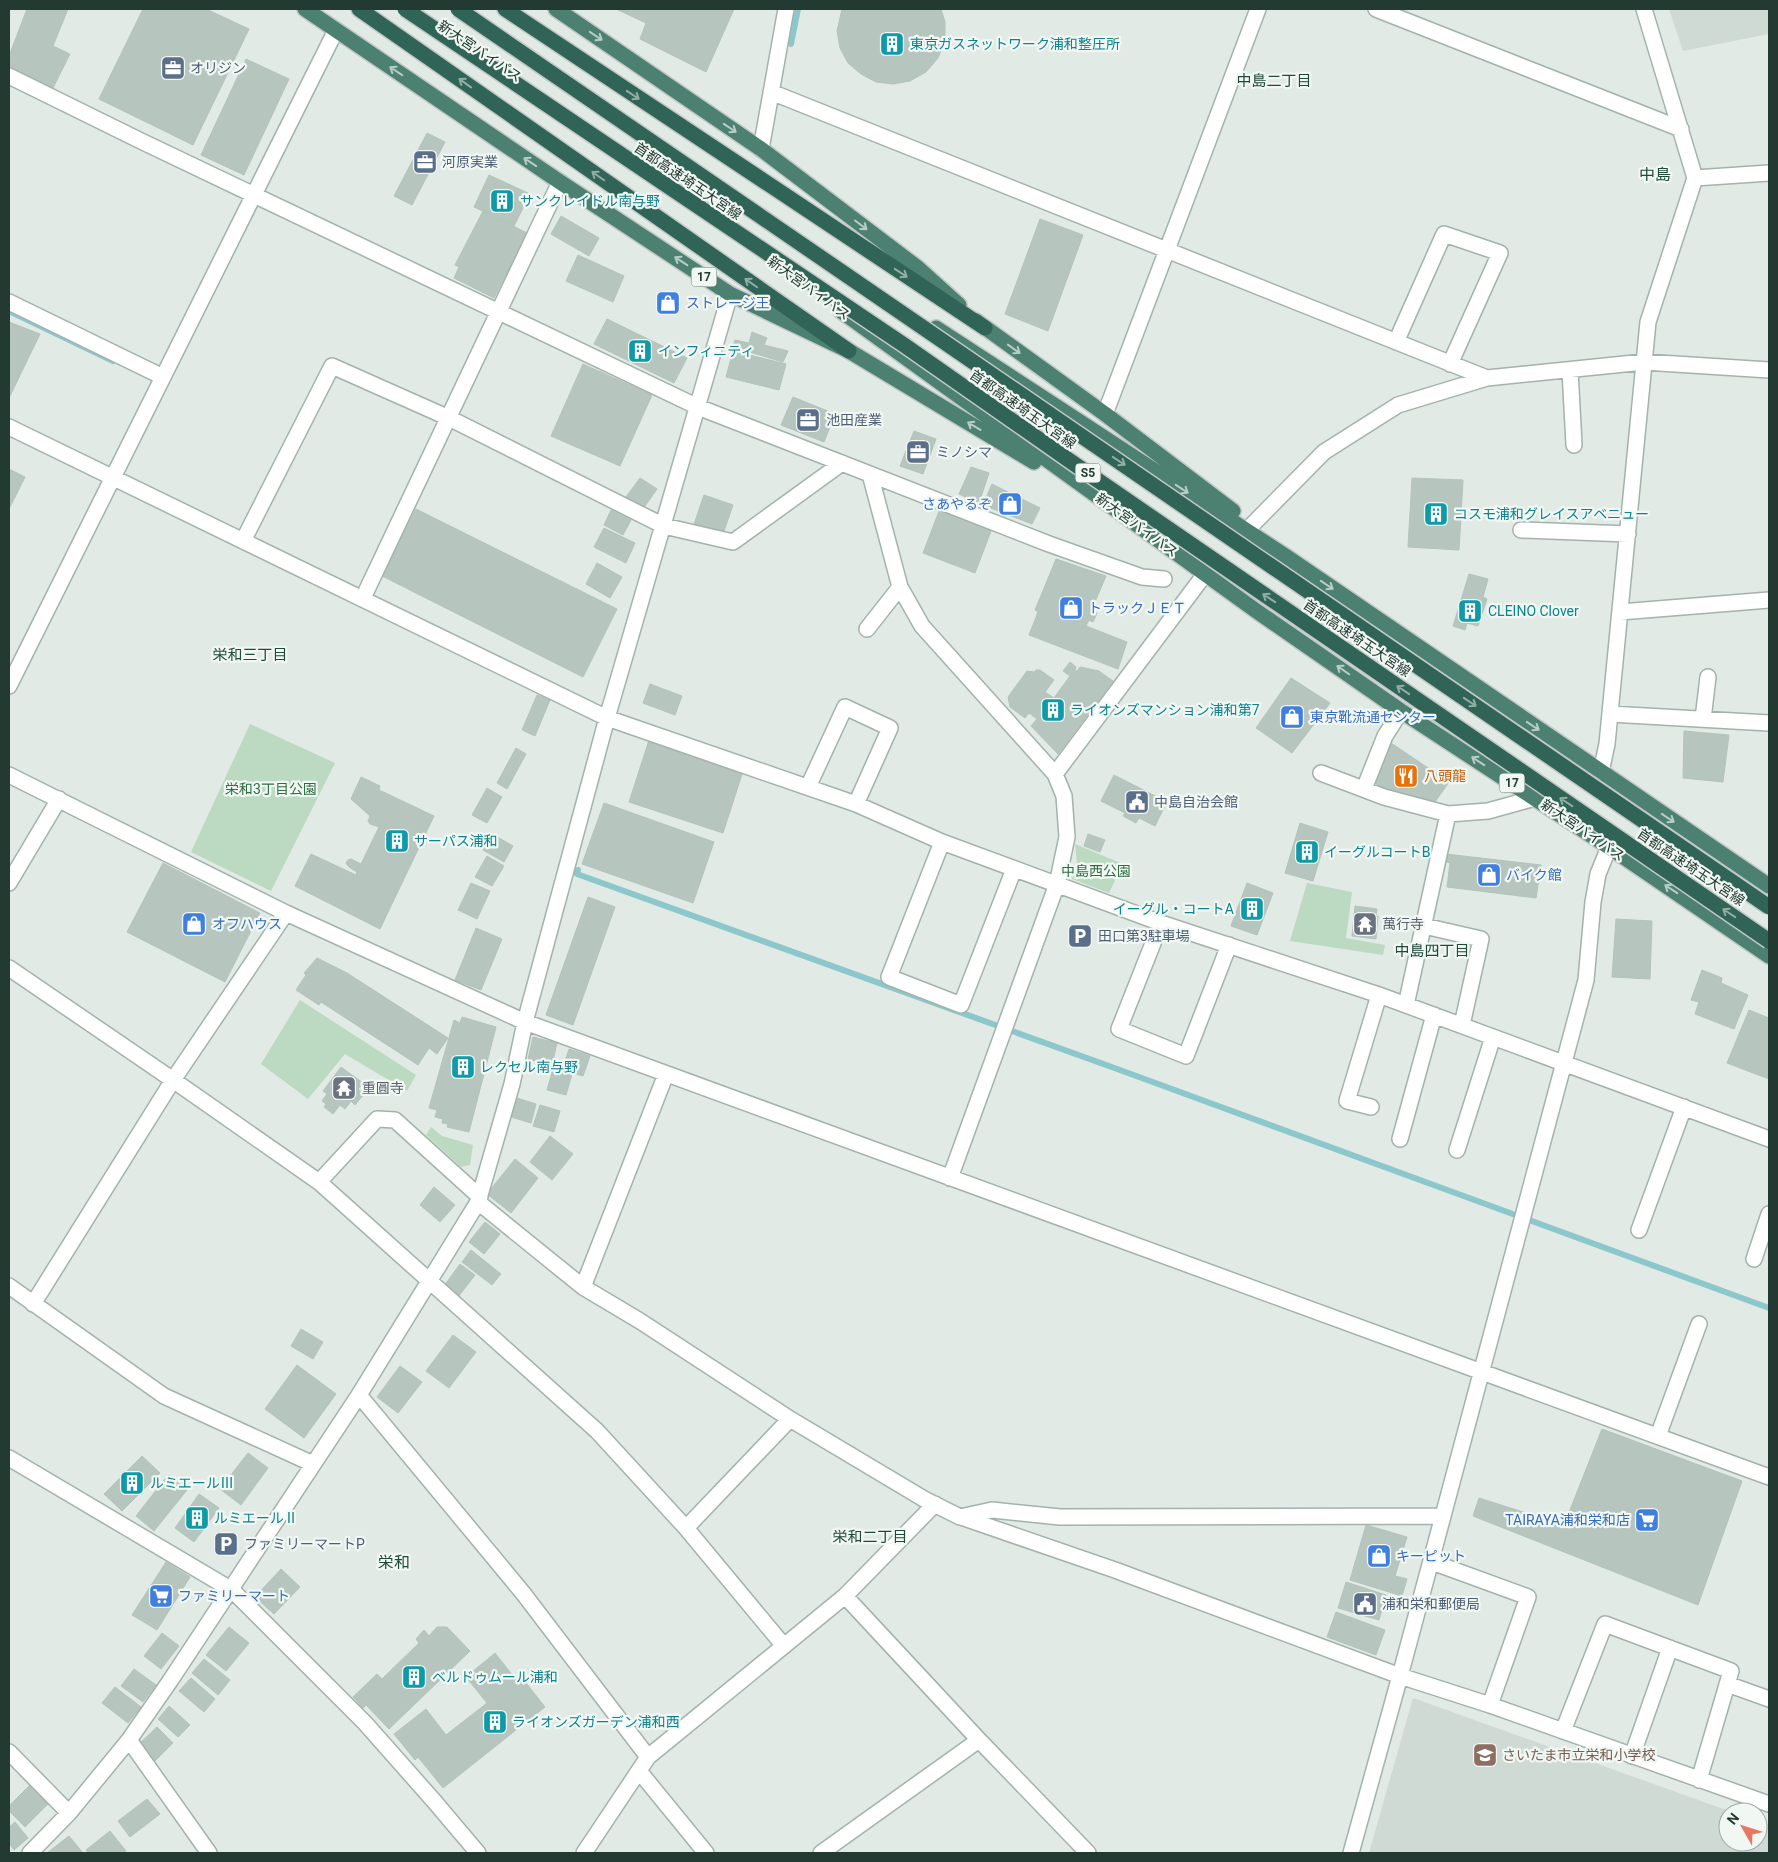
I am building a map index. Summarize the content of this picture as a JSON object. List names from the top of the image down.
{
  "streets": {
    "highway": [
      "新大宮バイパス",
      "首都高速埼玉大宮線",
      "17",
      "S5"
    ]
  },
  "crossings": [
    ["新大宮バイパス", "17"]
  ],
  "districts": [
    "中島二丁目",
    "中島",
    "栄和三丁目",
    "中島四丁目",
    "栄和二丁目",
    "栄和"
  ],
  "parks": ["栄和3丁目公園", "中島西公園"],
  "places": {
    "building": [
      "東京ガスネットワーク浦和整圧所",
      "サンクレイドル南与野",
      "インフィニティ",
      "コスモ浦和グレイスアベニュー",
      "CLEINO Clover",
      "ライオンズマンション浦和第7",
      "サーパス浦和",
      "イーグルコートB",
      "イーグル・コートA",
      "レクセル南与野",
      "ルミエールⅢ",
      "ルミエールⅡ",
      "ベルドゥムール浦和",
      "ライオンズガーデン浦和西"
    ],
    "office": [
      "オリジン",
      "河原実業",
      "池田産業",
      "ミノシマ"
    ],
    "shop": [
      "ストレージ王",
      "さあやるぞ",
      "トラックＪＥＴ",
      "東京靴流通センター",
      "バイク館",
      "オフハウス",
      "キーピット"
    ],
    "restaurant": ["八頭龍"],
    "public building": ["中島自治会館", "浦和栄和郵便局"],
    "temple": ["萬行寺", "重圓寺"],
    "parking": ["田口第3駐車場", "ファミリーマートP"],
    "supermarket": ["TAIRAYA浦和栄和店", "ファミリーマート"],
    "school or university": ["さいたま市立栄和小学校"]
  },
  "north": "top left"
}
